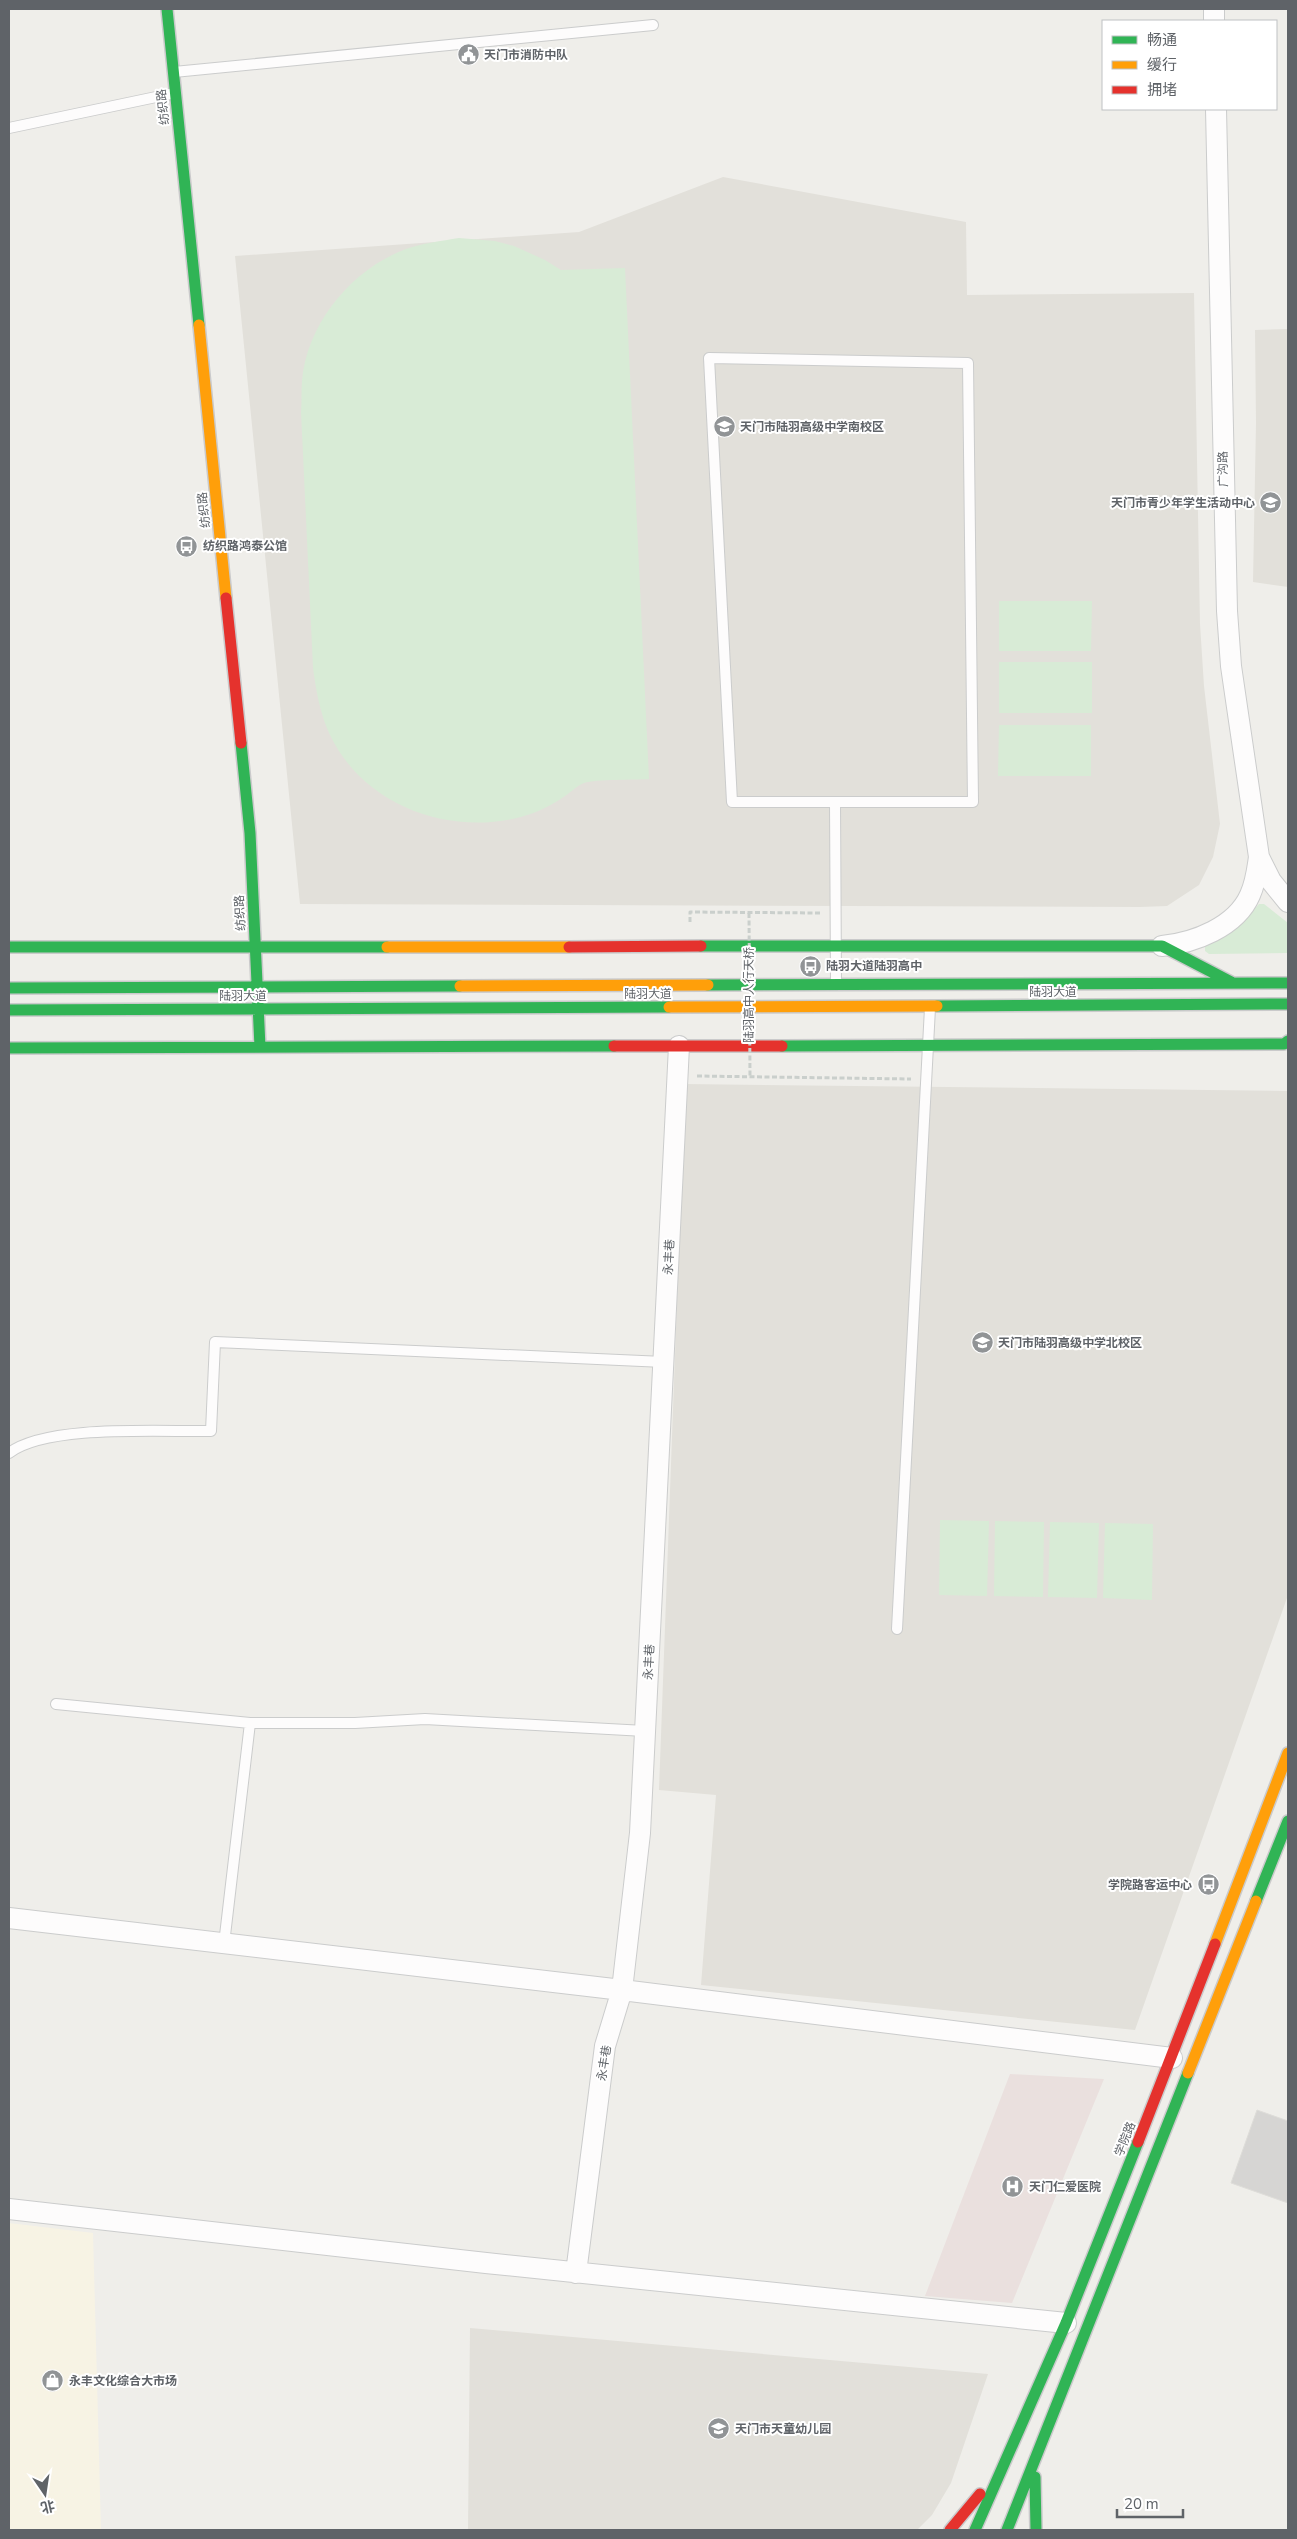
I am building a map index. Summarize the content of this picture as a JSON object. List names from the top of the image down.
{
  "streets": {
    "main road": ["纺织路", "陆羽大道", "学院路"],
    "street": ["广沟路", "永丰巷"],
    "path": ["陆羽高中人行天桥"]
  },
  "crossings": [
    ["纺织路", "陆羽大道"]
  ],
  "places": {
    "public building": ["天门市消防中队"],
    "school or university": [
      "天门市陆羽高级中学南校区",
      "天门市青少年学生活动中心",
      "天门市陆羽高级中学北校区",
      "天门市天童幼儿园"
    ],
    "bus stop": ["纺织路鸿泰公馆", "陆羽大道陆羽高中", "学院路客运中心"],
    "hospital": ["天门仁爱医院"],
    "shop": ["永丰文化综合大市场"]
  },
  "legend": ["畅通", "缓行", "拥堵"],
  "scale_bar": "20 m",
  "north": "bottom"
}
